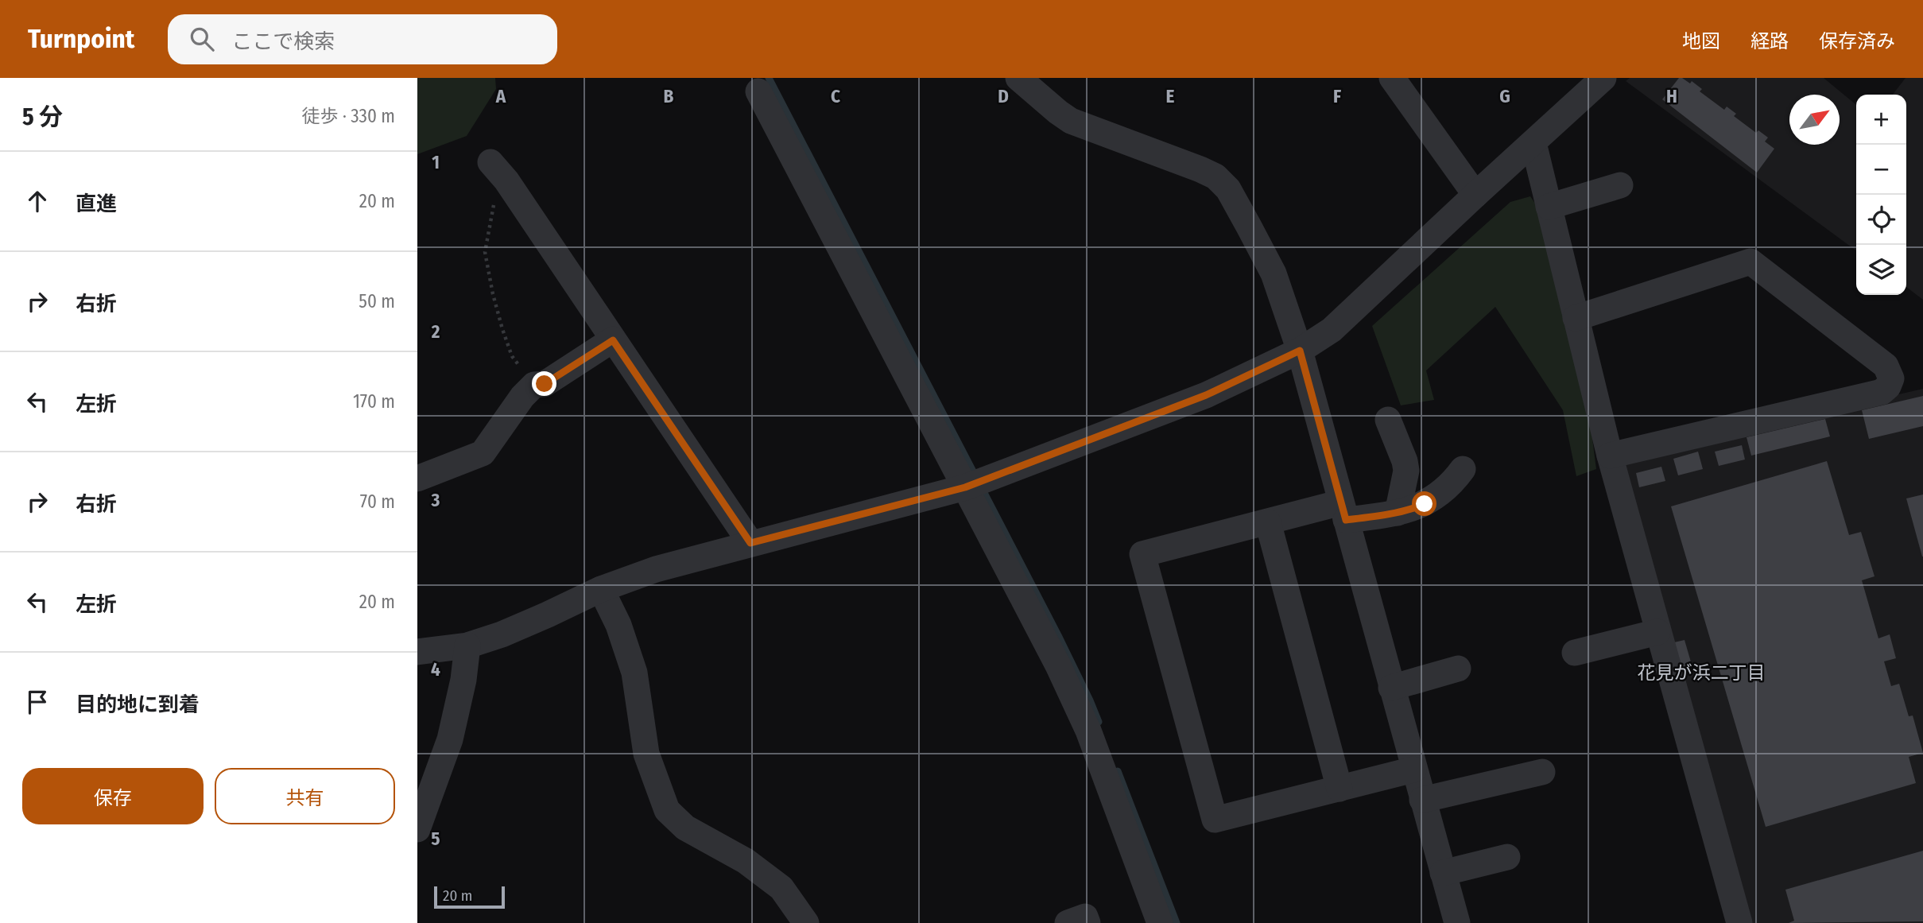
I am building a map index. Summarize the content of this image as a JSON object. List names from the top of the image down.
{
  "districts": ["花見が浜二丁目"],
  "scale_bar": "20 m",
  "north": "top right",
  "page": {
    "header": "Turnpoint",
    "search": "ここで検索",
    "nav": ["地図", "経路", "保存済み"],
    "heading": ["5 分", "徒歩 · 330 m"],
    "map_buttons": ["+", "−"],
    "list": [
      ["直進", "20 m"],
      ["右折", "50 m"],
      ["左折", "170 m"],
      ["右折", "70 m"],
      ["左折", "20 m"],
      "目的地に到着"
    ],
    "buttons": ["保存", "共有"],
    "scale": "20 m"
  },
  "grid": {
    "columns": [
      "A",
      "B",
      "C",
      "D",
      "E",
      "F",
      "G",
      "H"
    ],
    "rows": [
      "1",
      "2",
      "3",
      "4",
      "5"
    ]
  }
}
